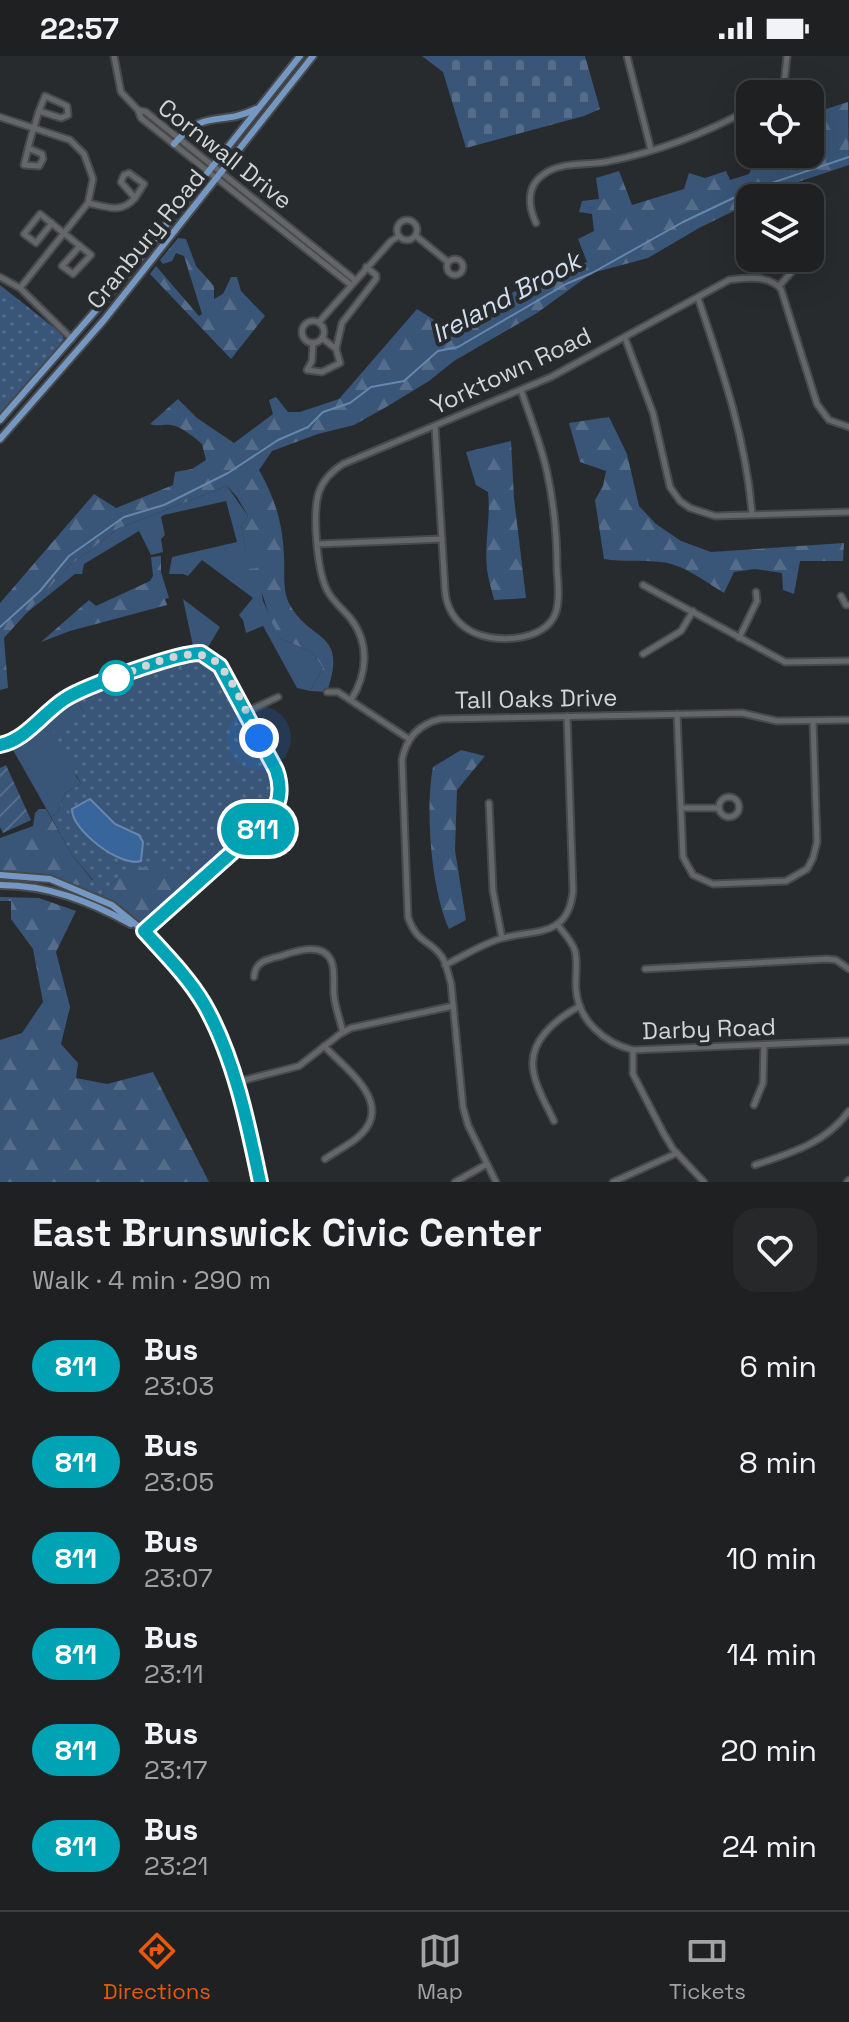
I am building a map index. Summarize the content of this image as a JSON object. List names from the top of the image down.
{
  "streets": {
    "main road": ["Cranbury Road"],
    "street": [
      "Cornwall Drive",
      "Yorktown Road",
      "Tall Oaks Drive",
      "Darby Road"
    ]
  },
  "crossings": [
    ["Cornwall Drive", "Cranbury Road"]
  ],
  "water": ["Ireland Brook"],
  "lines": ["bus line 811"],
  "page": {
    "status": "22:57",
    "on_map": "811",
    "heading": ["East Brunswick Civic Center", "Walk · 4 min · 290 m"],
    "list": [
      {
        "mark": "811",
        "name": "Bus",
        "note": "23:03",
        "value": "6 min"
      },
      {
        "mark": "811",
        "name": "Bus",
        "note": "23:05",
        "value": "8 min"
      },
      {
        "mark": "811",
        "name": "Bus",
        "note": "23:07",
        "value": "10 min"
      },
      {
        "mark": "811",
        "name": "Bus",
        "note": "23:11",
        "value": "14 min"
      },
      {
        "mark": "811",
        "name": "Bus",
        "note": "23:17",
        "value": "20 min"
      },
      {
        "mark": "811",
        "name": "Bus",
        "note": "23:21",
        "value": "24 min"
      }
    ],
    "tabs": ["Directions", "Map", "Tickets"]
  }
}
